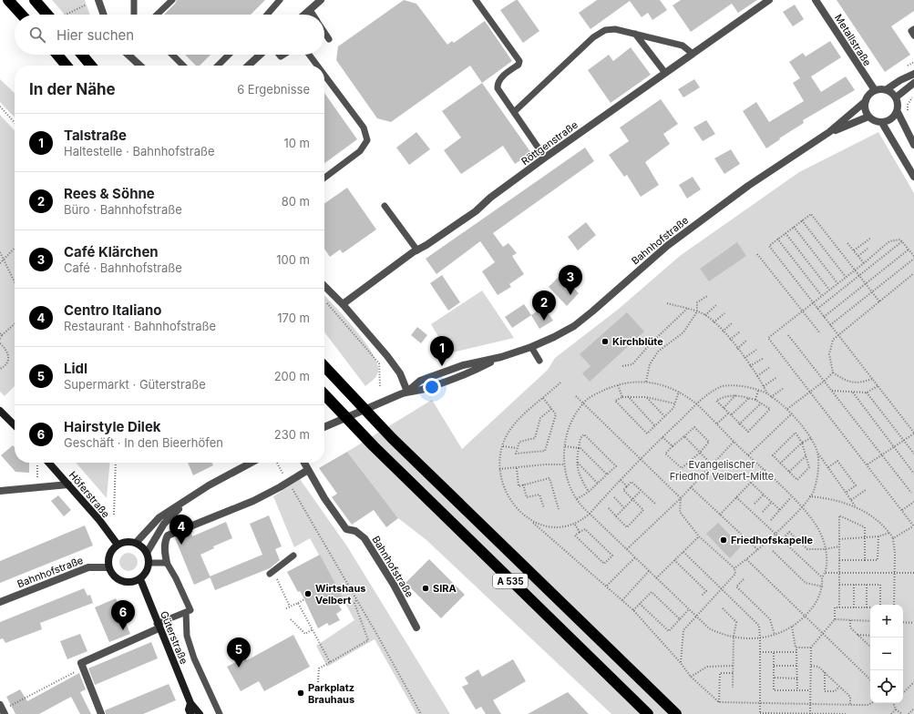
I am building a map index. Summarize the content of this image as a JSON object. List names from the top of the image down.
{
  "streets": {
    "highway": ["A 535"],
    "main road": ["Höferstraße", "Güterstraße"],
    "street": ["Metallstraße", "Röttgenstraße", "Bahnhofstraße"]
  },
  "crossings": [
    ["Metallstraße", "Bahnhofstraße"],
    ["Bahnhofstraße", "Höferstraße"],
    ["Bahnhofstraße", "Güterstraße"],
    ["Höferstraße", "Güterstraße"]
  ],
  "parks": ["Evangelischer Friedhof Velbert-Mitte"],
  "places": [
    "Kirchblüte",
    "Friedhofskapelle",
    "SIRA",
    "Wirtshaus Velbert",
    "Parkplatz Brauhaus"
  ],
  "page": {
    "search": "Hier suchen",
    "heading": ["In der Nähe", "6 Ergebnisse"],
    "list": [
      {
        "mark": "1",
        "name": "Talstraße",
        "note": "Haltestelle · Bahnhofstraße",
        "value": "10 m"
      },
      {
        "mark": "2",
        "name": "Rees & Söhne",
        "note": "Büro · Bahnhofstraße",
        "value": "80 m"
      },
      {
        "mark": "3",
        "name": "Café Klärchen",
        "note": "Café · Bahnhofstraße",
        "value": "100 m"
      },
      {
        "mark": "4",
        "name": "Centro Italiano",
        "note": "Restaurant · Bahnhofstraße",
        "value": "170 m"
      },
      {
        "mark": "5",
        "name": "Lidl",
        "note": "Supermarkt · Güterstraße",
        "value": "200 m"
      },
      {
        "mark": "6",
        "name": "Hairstyle Dilek",
        "note": "Geschäft · In den Bieerhöfen",
        "value": "230 m"
      }
    ],
    "pins": [
      "3",
      "2",
      "1",
      "4",
      "6",
      "5"
    ],
    "map_buttons": ["+", "−"]
  }
}
